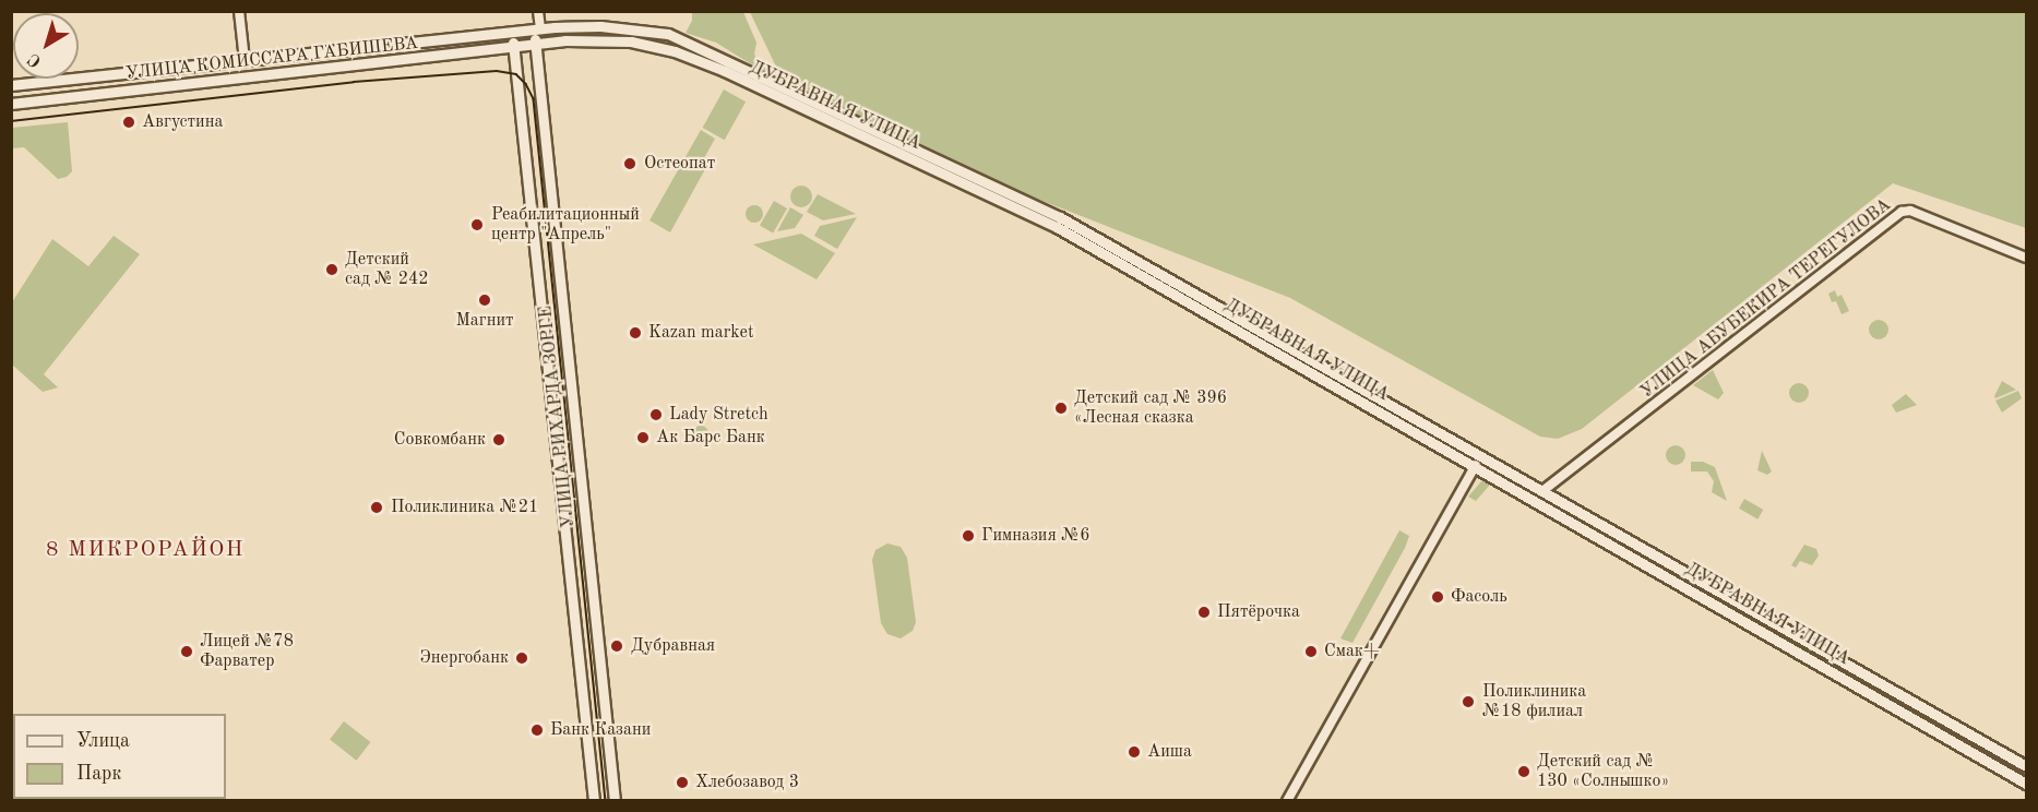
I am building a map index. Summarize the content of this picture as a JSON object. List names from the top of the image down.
{
  "streets": {
    "street": [
      "УЛИЦА КОМИССАРА ГАБИШЕВА",
      "ДУБРАВНАЯ УЛИЦА",
      "УЛИЦА АБУБЕКИРА ТЕРЕГУЛОВА",
      "УЛИЦА РИХАРДА ЗОРГЕ"
    ]
  },
  "crossings": [
    ["УЛИЦА КОМИССАРА ГАБИШЕВА", "ДУБРАВНАЯ УЛИЦА"],
    ["УЛИЦА КОМИССАРА ГАБИШЕВА", "УЛИЦА РИХАРДА ЗОРГЕ"],
    ["ДУБРАВНАЯ УЛИЦА", "УЛИЦА АБУБЕКИРА ТЕРЕГУЛОВА"],
    ["ДУБРАВНАЯ УЛИЦА", "УЛИЦА РИХАРДА ЗОРГЕ"]
  ],
  "districts": ["8 МИКРОРАЙОН"],
  "places": [
    "Августина",
    "Остеопат",
    "Реабилитационный центр \"Апрель\"",
    "Детский сад № 242",
    "Магнит",
    "Kazan market",
    "Детский сад № 396 «Лесная сказка",
    "Lady Stretch",
    "Ак Барс Банк",
    "Совкомбанк",
    "Поликлиника №21",
    "Гимназия №6",
    "Фасоль",
    "Пятёрочка",
    "Дубравная",
    "Лицей №78 Фарватер",
    "Смак+",
    "Энергобанк",
    "Поликлиника №18 филиал",
    "Банк Казани",
    "Аиша",
    "Детский сад № 130 «Солнышко»",
    "Хлебозавод 3"
  ],
  "legend": ["Улица", "Парк"],
  "north": "bottom left"
}
